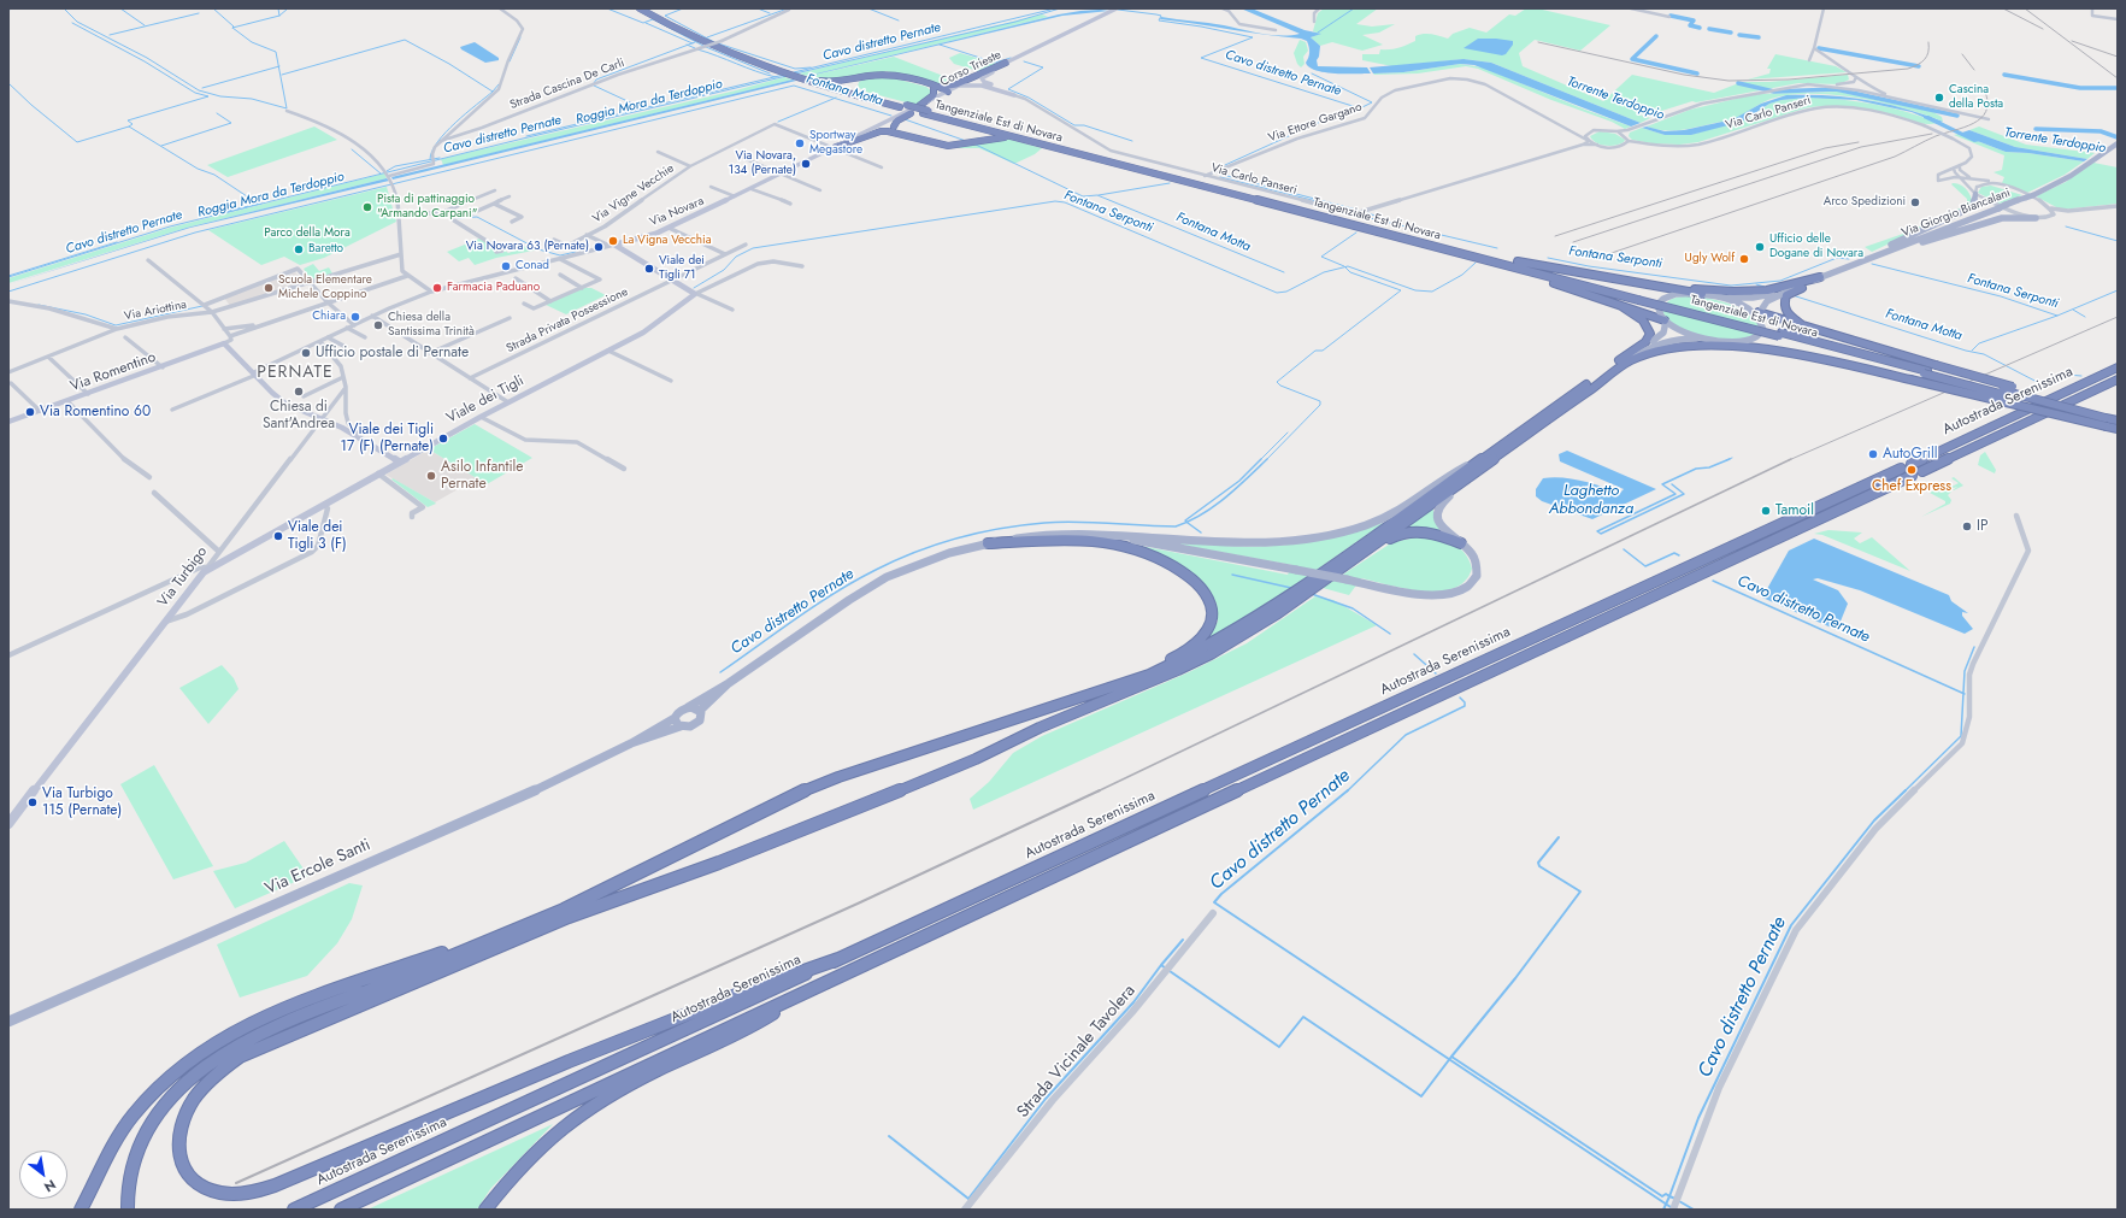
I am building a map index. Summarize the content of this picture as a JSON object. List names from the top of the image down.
{
  "streets": {
    "highway": ["Tangenziale Est di Novara", "Autostrada Serenissima"],
    "main road": [
      "Corso Trieste",
      "Via Novara",
      "Via Giorgio Biancalani",
      "Via Romentino",
      "Viale dei Tigli",
      "Via Turbigo",
      "Via Ercole Santi"
    ],
    "street": [
      "Strada Cascina De Carli",
      "Via Carlo Panseri",
      "Via Ettore Gargano",
      "Via Vigne Vecchie",
      "Via Ariottina",
      "Strada Privata Possessione",
      "Strada Vicinale Tavolera"
    ]
  },
  "crossings": [
    ["Via Carlo Panseri", "Via Ettore Gargano"],
    ["Via Vigne Vecchie", "Via Novara"],
    ["Viale dei Tigli", "Via Turbigo"]
  ],
  "districts": ["PERNATE"],
  "water": [
    "Cavo distretto Pernate",
    "Fontana Motta",
    "Torrente Terdoppio",
    "Roggia Mora da Terdoppio",
    "Fontana Serponti",
    "Laghetto Abbondanza"
  ],
  "parks": ["Parco della Mora"],
  "places": [
    "Cascina della Posta",
    "Sportway Megastore",
    "Via Novara, 134 (Pernate)",
    "Arco Spedizioni",
    "Pista di pattinaggio \"Armando Carpani\"",
    "La Vigna Vecchia",
    "Via Novara 63 (Pernate)",
    "Ufficio delle Dogane di Novara",
    "Baretto",
    "Ugly Wolf",
    "Conad",
    "Viale dei Tigli 71",
    "Scuola Elementare Michele Coppino",
    "Farmacia Paduano",
    "Chiara",
    "Chiesa della Santissima Trinità",
    "Ufficio postale di Pernate",
    "Chiesa di Sant'Andrea",
    "Via Romentino 60",
    "Viale dei Tigli 17 (F) (Pernate)",
    "AutoGrill",
    "Chef Express",
    "Asilo Infantile Pernate",
    "Tamoil",
    "IP",
    "Viale dei Tigli 3 (F)",
    "Via Turbigo 115 (Pernate)"
  ],
  "north": "bottom right"
}
